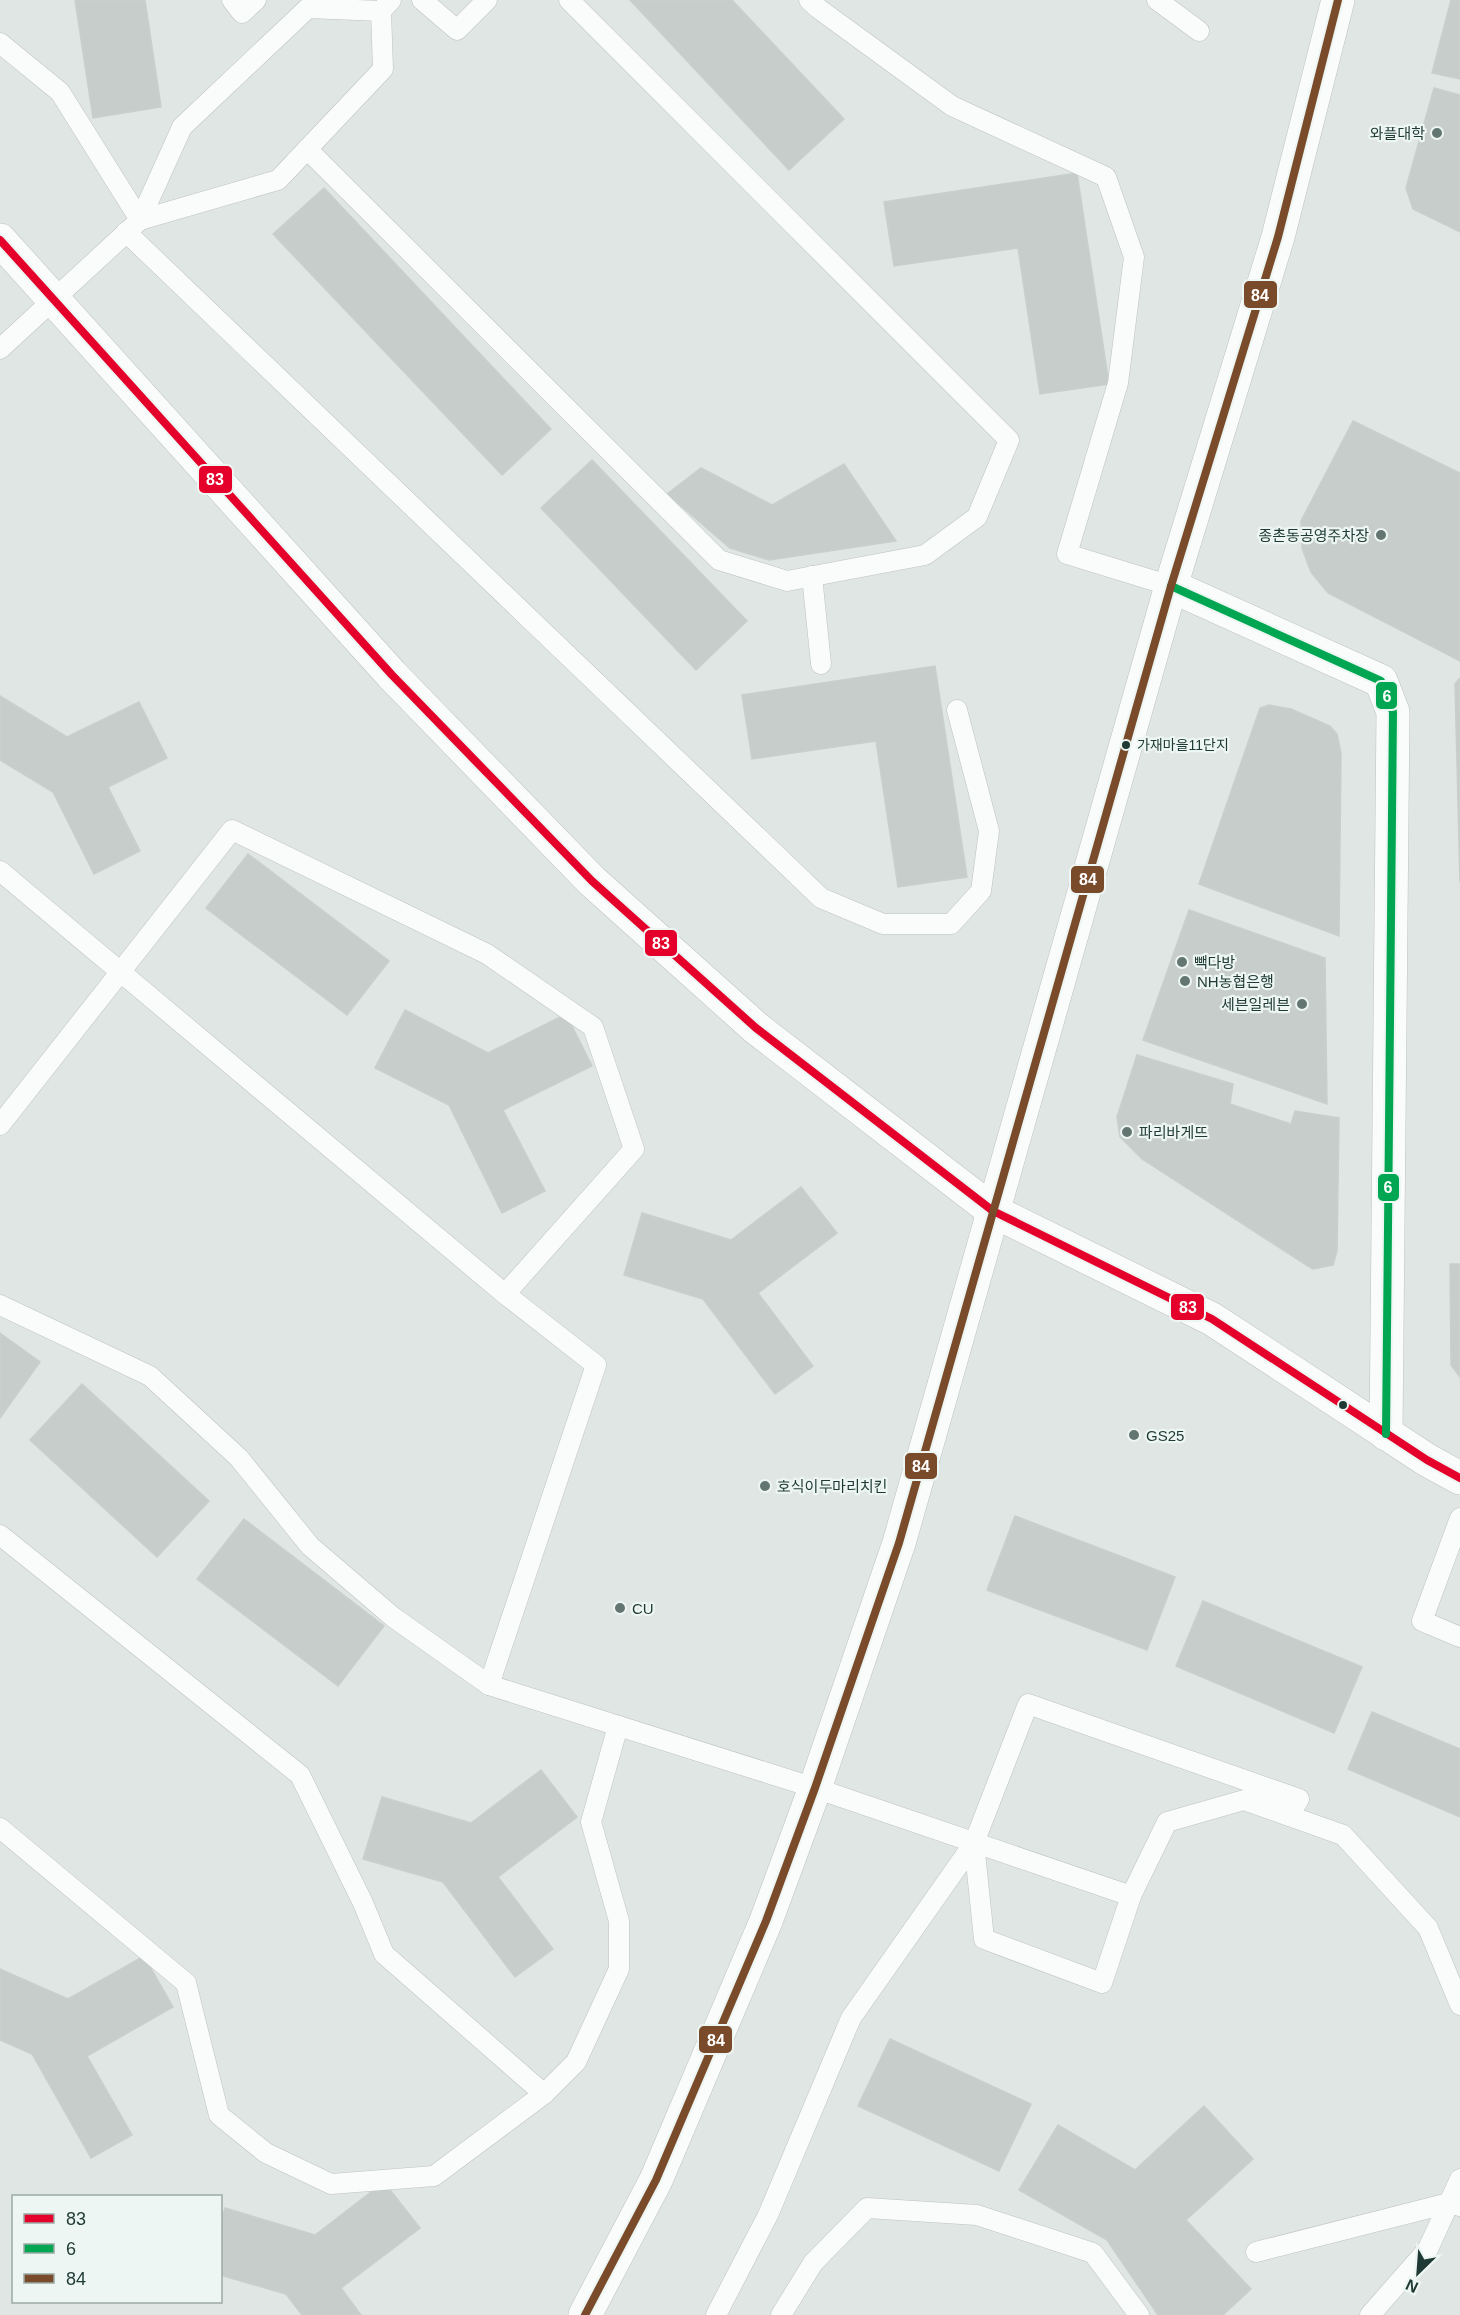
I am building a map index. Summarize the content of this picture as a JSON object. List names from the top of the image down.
{
  "places": [
    "와플대학",
    "종촌동공영주차장",
    "가재마을11단지",
    "빽다방",
    "NH농협은행",
    "세븐일레븐",
    "파리바게뜨",
    "GS25",
    "호식이두마리치킨",
    "CU"
  ],
  "lines": ["transit line 84", "transit line 83", "transit line 6"],
  "legend": ["83", "6", "84"],
  "north": "bottom left"
}
